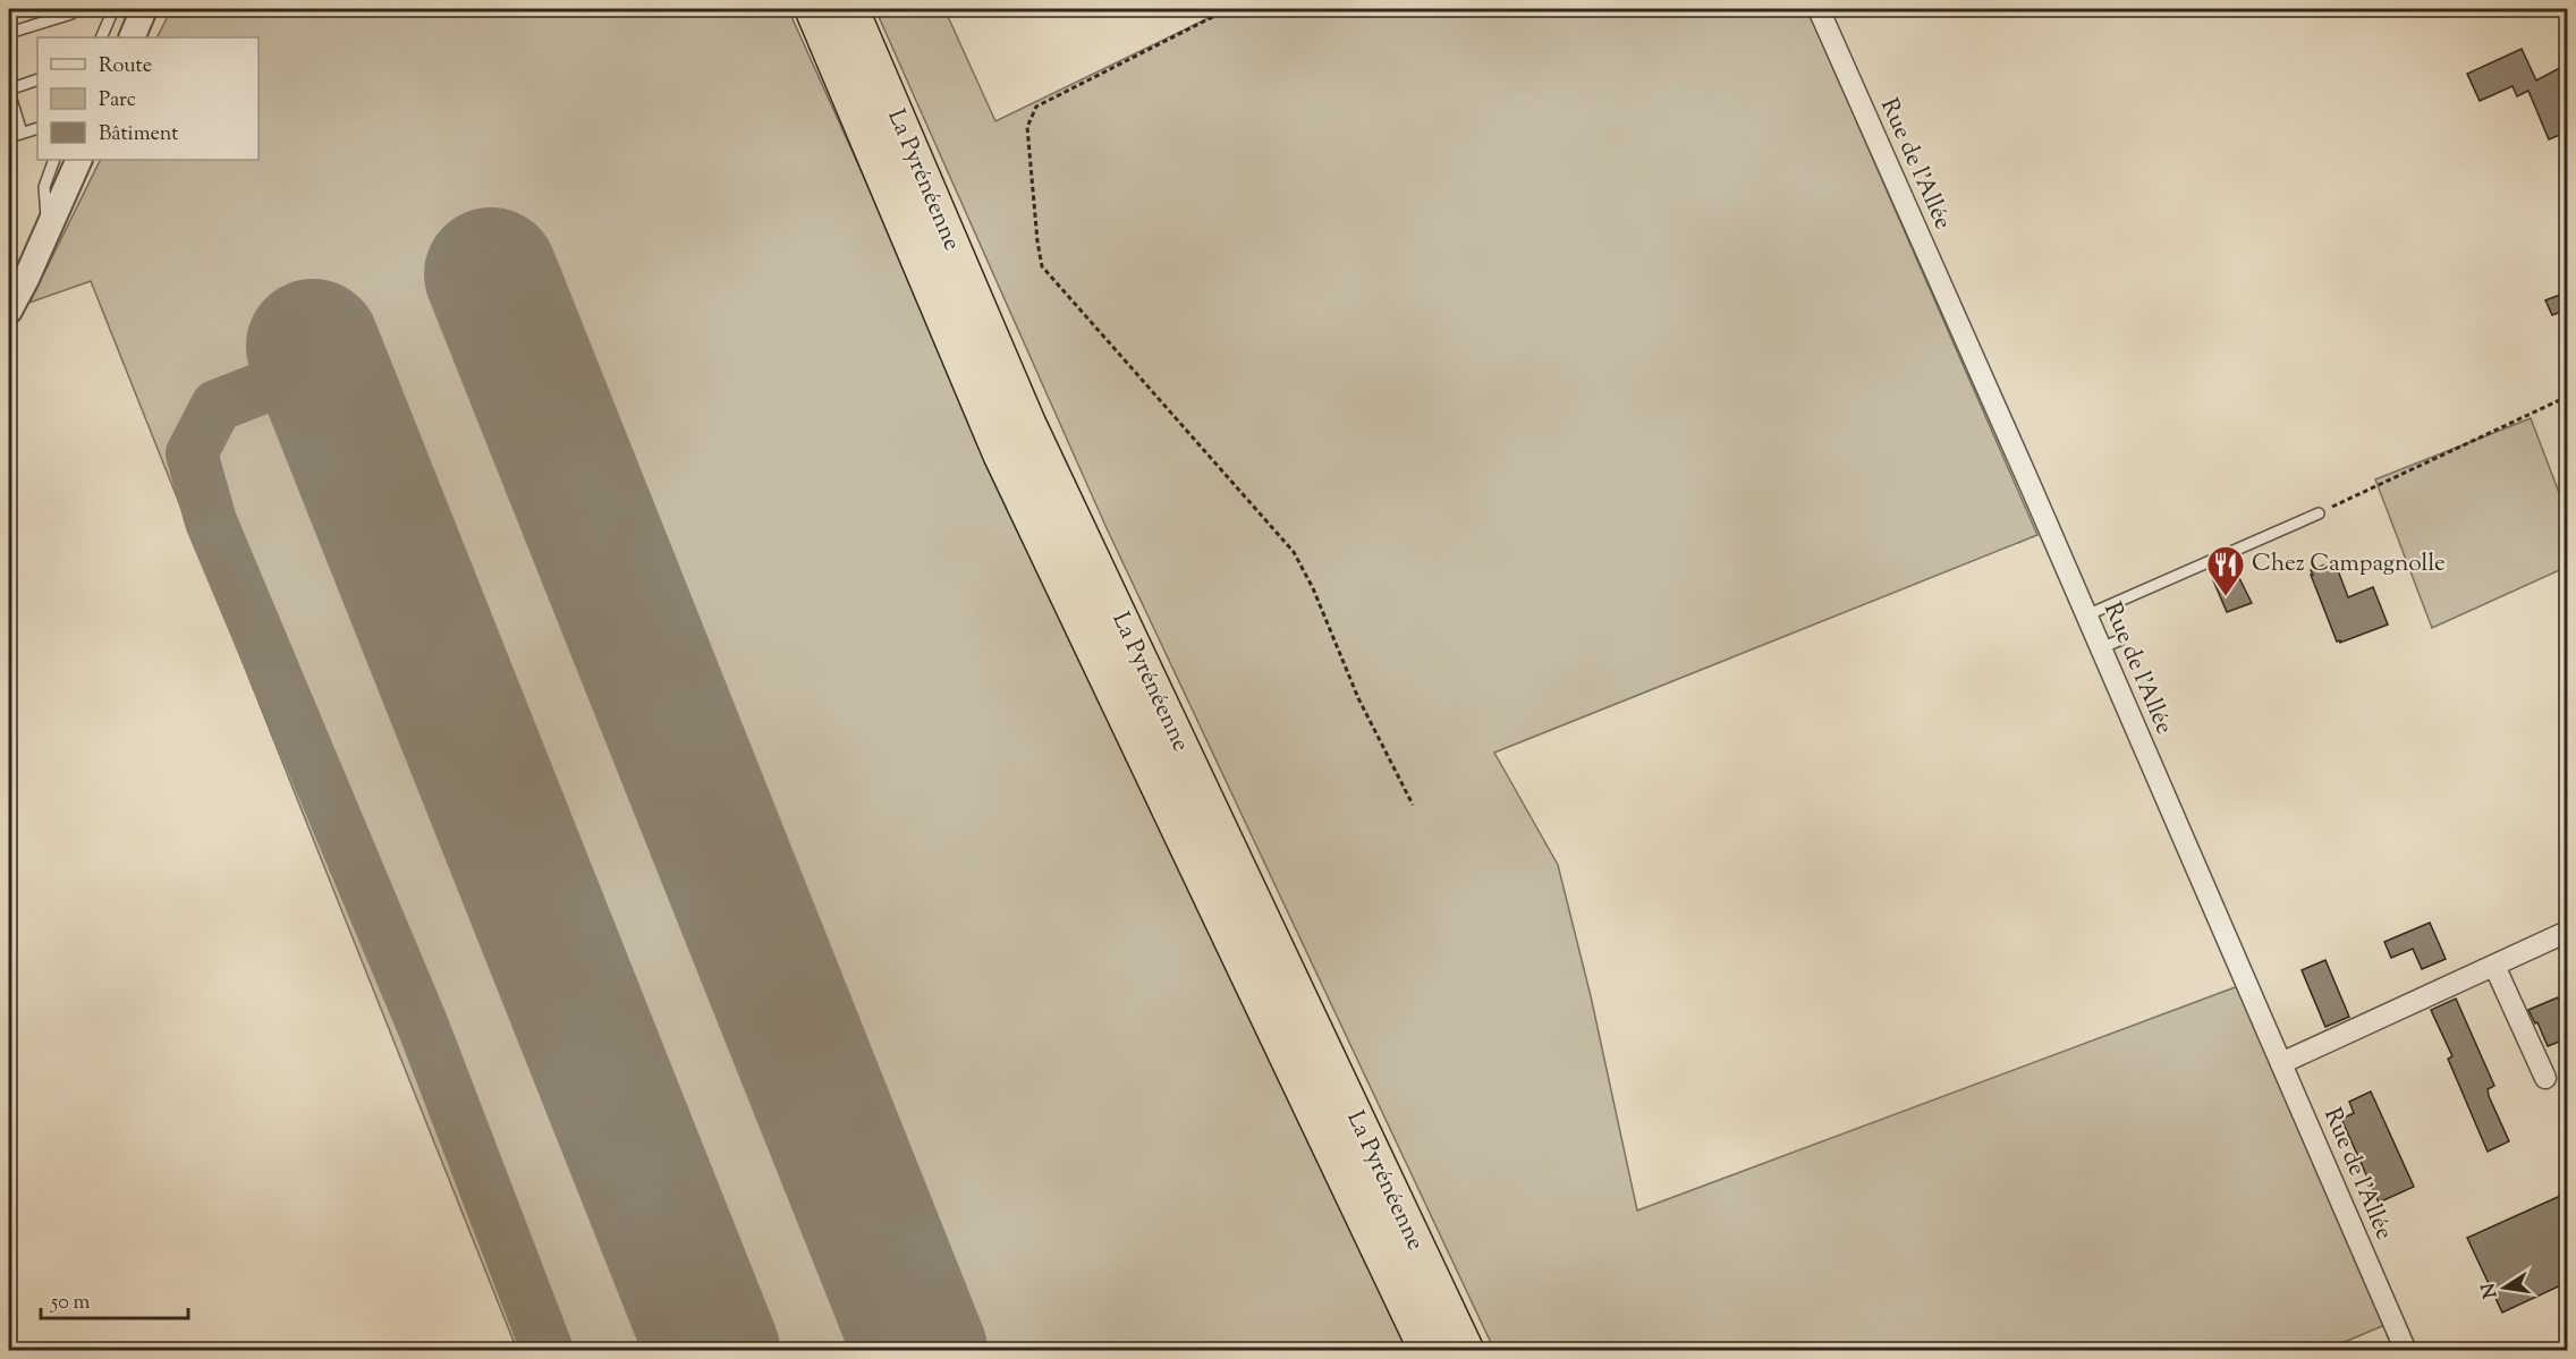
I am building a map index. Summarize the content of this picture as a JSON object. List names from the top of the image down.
{
  "streets": {
    "highway": ["La Pyrénéenne"],
    "street": ["Rue de l'Allée"]
  },
  "places": {
    "restaurant": ["Chez Campagnolle"]
  },
  "legend": ["Route", "Parc", "Bâtiment"],
  "scale_bar": "50 m",
  "north": "left"
}
